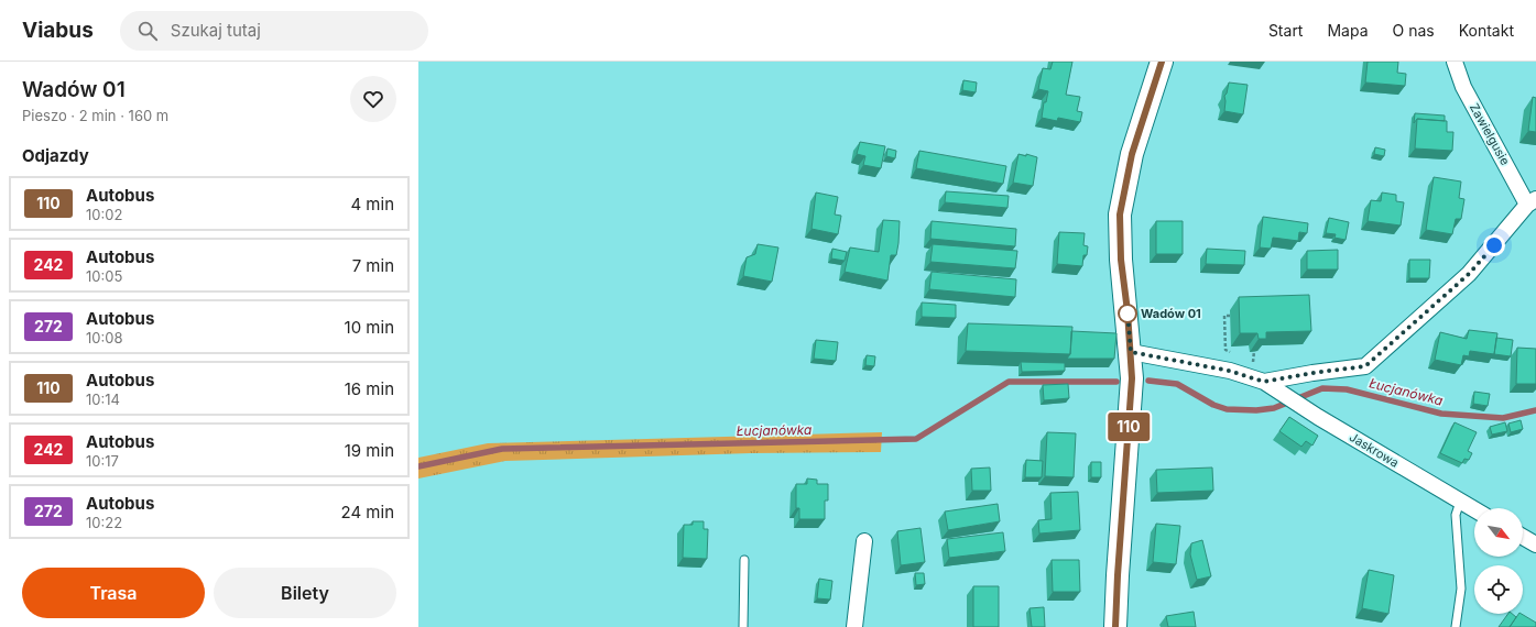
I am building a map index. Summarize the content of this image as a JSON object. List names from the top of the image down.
{
  "streets": {
    "street": ["Zawielgusie", "Jaskrowa"]
  },
  "water": ["Łucjanówka"],
  "places": ["Wadów 01"],
  "lines": ["bus line 110"],
  "north": "bottom right",
  "page": {
    "header": "Viabus",
    "search": "Szukaj tutaj",
    "nav": [
      "Start",
      "Mapa",
      "O nas",
      "Kontakt"
    ],
    "heading": [
      ["Wadów 01", "Pieszo · 2 min · 160 m"],
      "Odjazdy"
    ],
    "on_map": "110",
    "list": [
      {
        "mark": "110",
        "name": "Autobus",
        "note": "10:02",
        "value": "4 min"
      },
      {
        "mark": "242",
        "name": "Autobus",
        "note": "10:05",
        "value": "7 min"
      },
      {
        "mark": "272",
        "name": "Autobus",
        "note": "10:08",
        "value": "10 min"
      },
      {
        "mark": "110",
        "name": "Autobus",
        "note": "10:14",
        "value": "16 min"
      },
      {
        "mark": "242",
        "name": "Autobus",
        "note": "10:17",
        "value": "19 min"
      },
      {
        "mark": "272",
        "name": "Autobus",
        "note": "10:22",
        "value": "24 min"
      }
    ],
    "buttons": ["Trasa", "Bilety"]
  }
}
